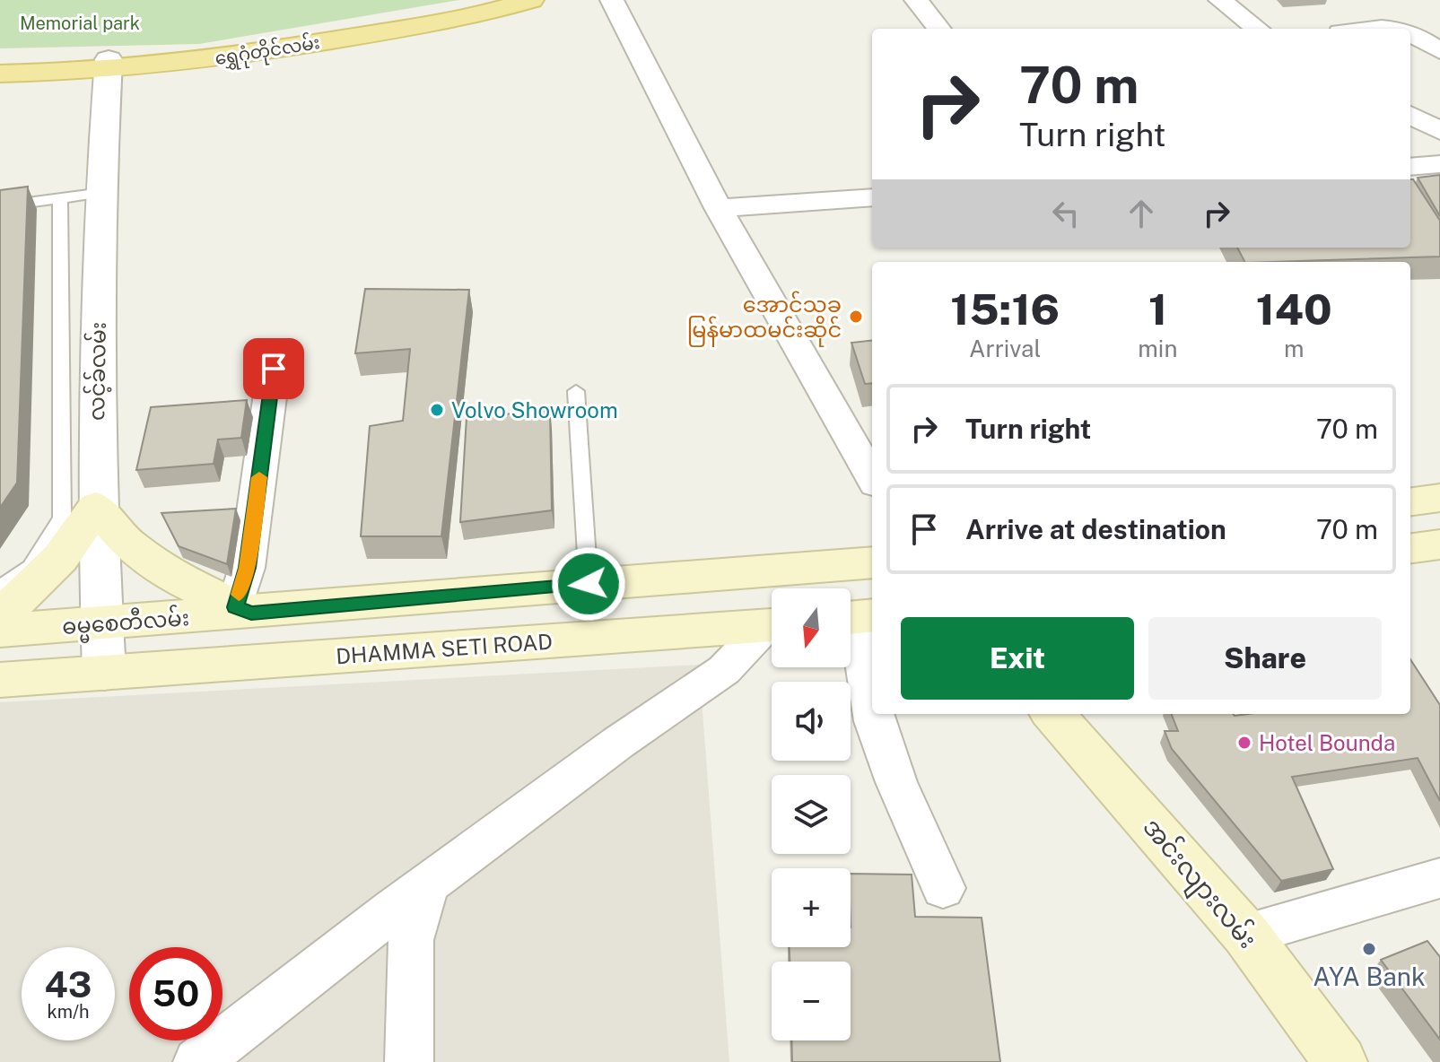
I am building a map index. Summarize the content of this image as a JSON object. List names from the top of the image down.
{
  "streets": {
    "main road": [
      "ရွှေဂုံတိုင်လမ်း",
      "ဓမ္မစေတီလမ်း",
      "DHAMMA SETI ROAD",
      "အင်းလျားလမ်း"
    ],
    "street": ["လင့်ခ်လမ်း"]
  },
  "crossings": [
    ["ရွှေဂုံတိုင်လမ်း", "လင့်ခ်လမ်း"],
    ["လင့်ခ်လမ်း", "ဓမ္မစေတီလမ်း"],
    ["လင့်ခ်လမ်း", "DHAMMA SETI ROAD"]
  ],
  "parks": ["Memorial park"],
  "places": [
    "အောင်သုခ မြန်မာထမင်းဆိုင်",
    "Volvo Showroom",
    "Hotel Bounda",
    "AYA Bank"
  ],
  "north": "bottom",
  "page": {
    "turn": ["70 m", "Turn right"],
    "eta": [
      "15:16",
      "Arrival",
      "1",
      "min",
      "140",
      "m"
    ],
    "list": [
      {
        "name": "Turn right",
        "value": "70 m"
      },
      {
        "name": "Arrive at destination",
        "value": "70 m"
      }
    ],
    "map_buttons": ["+", "−"],
    "buttons": ["Exit", "Share"],
    "speed": "43 km/h",
    "limit": "50"
  }
}
